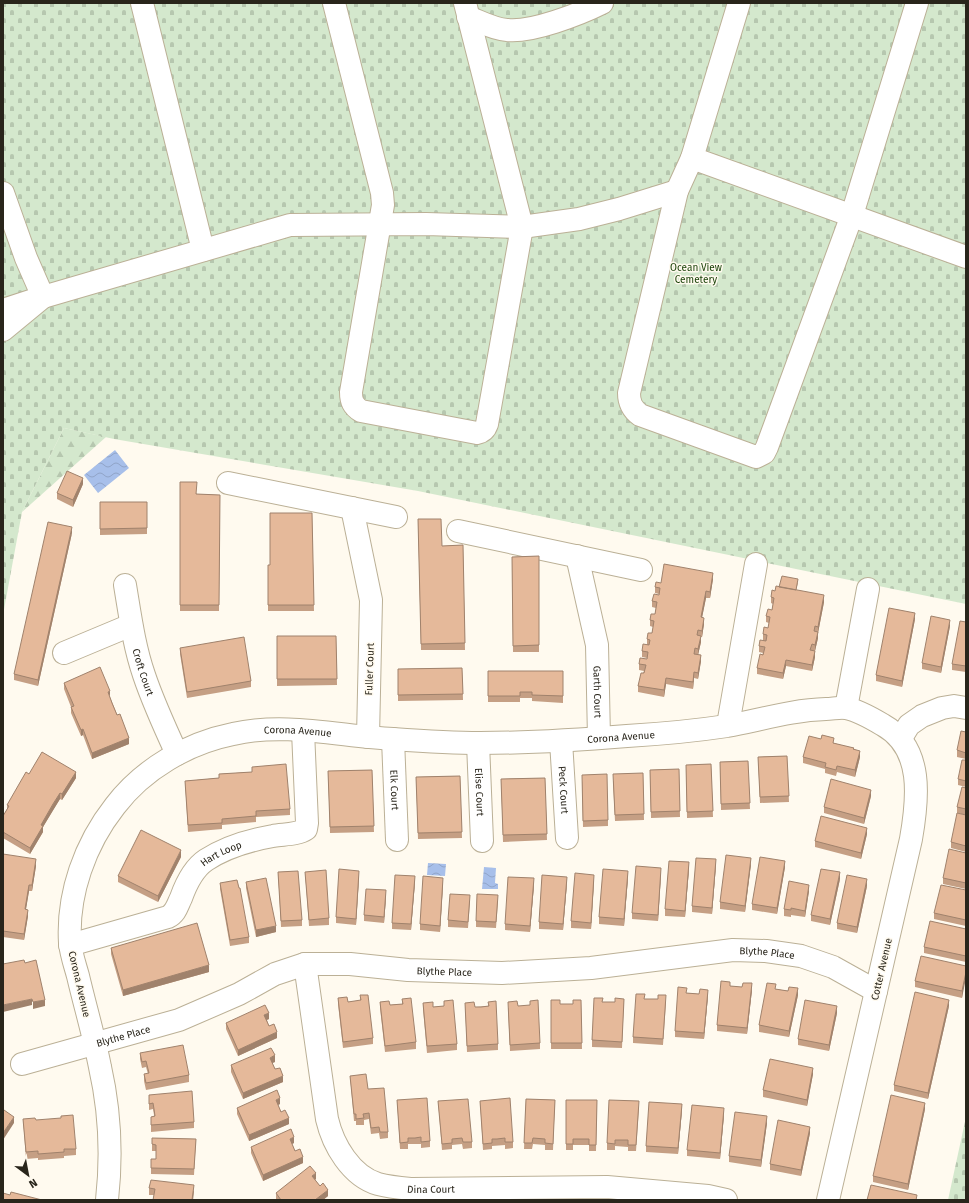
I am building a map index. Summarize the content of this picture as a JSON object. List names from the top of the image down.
{
  "streets": {
    "street": [
      "Fuller Court",
      "Croft Court",
      "Garth Court",
      "Corona Avenue",
      "Peck Court",
      "Elk Court",
      "Elise Court",
      "Hart Loop",
      "Blythe Place",
      "Cotter Avenue",
      "Dina Court"
    ]
  },
  "crossings": [
    ["Fuller Court", "Corona Avenue"],
    ["Croft Court", "Corona Avenue"],
    ["Garth Court", "Corona Avenue"],
    ["Corona Avenue", "Peck Court"],
    ["Corona Avenue", "Elk Court"],
    ["Corona Avenue", "Elise Court"],
    ["Corona Avenue", "Hart Loop"],
    ["Corona Avenue", "Blythe Place"],
    ["Corona Avenue", "Cotter Avenue"],
    ["Blythe Place", "Cotter Avenue"],
    ["Blythe Place", "Dina Court"]
  ],
  "parks": ["Ocean View Cemetery"],
  "north": "bottom right"
}
